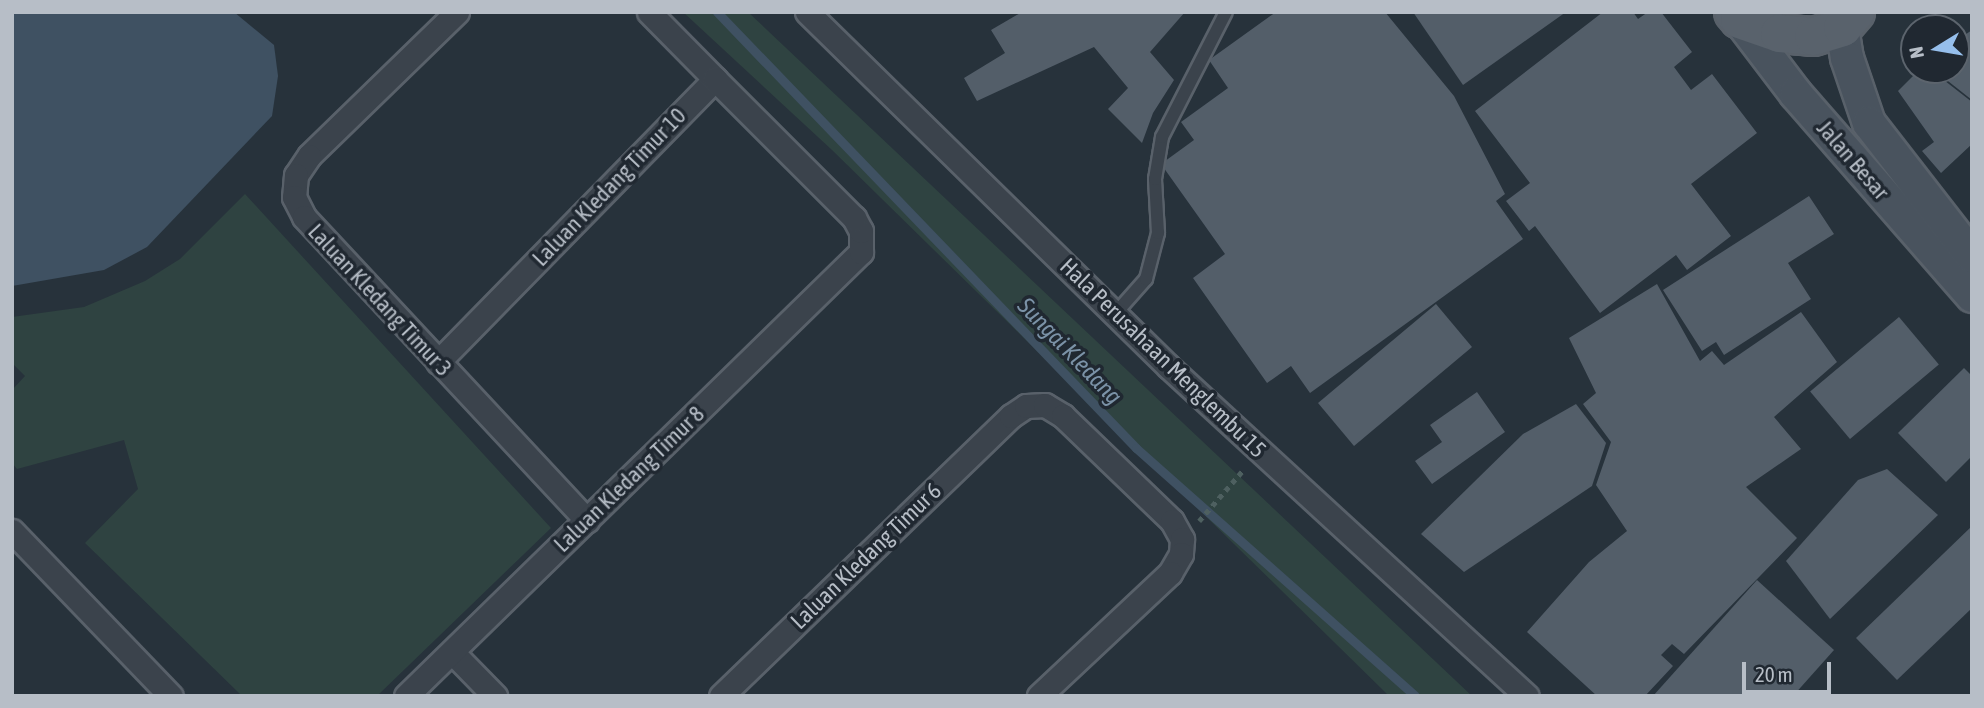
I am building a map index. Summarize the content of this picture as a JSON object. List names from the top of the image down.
{
  "streets": {
    "main road": ["Jalan Besar"],
    "street": [
      "Laluan Kledang Timur 10",
      "Laluan Kledang Timur 3",
      "Hala Perusahaan Menglembu 15",
      "Laluan Kledang Timur 8",
      "Laluan Kledang Timur 6"
    ]
  },
  "crossings": [
    ["Laluan Kledang Timur 10", "Laluan Kledang Timur 3"],
    ["Laluan Kledang Timur 10", "Laluan Kledang Timur 8"],
    ["Laluan Kledang Timur 3", "Laluan Kledang Timur 8"]
  ],
  "water": ["Sungai Kledang"],
  "scale_bar": "20 m",
  "north": "left"
}
